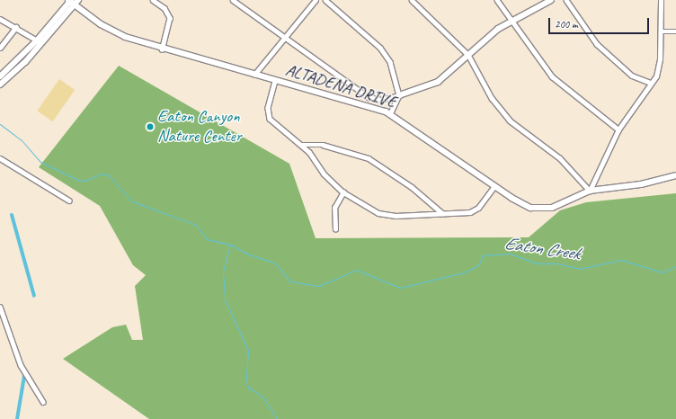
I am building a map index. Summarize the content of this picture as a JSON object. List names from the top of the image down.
{
  "streets": {
    "main road": ["ALTADENA DRIVE"]
  },
  "water": ["Eaton Creek"],
  "places": ["Eaton Canyon Nature Center"],
  "scale_bar": "200 m"
}
